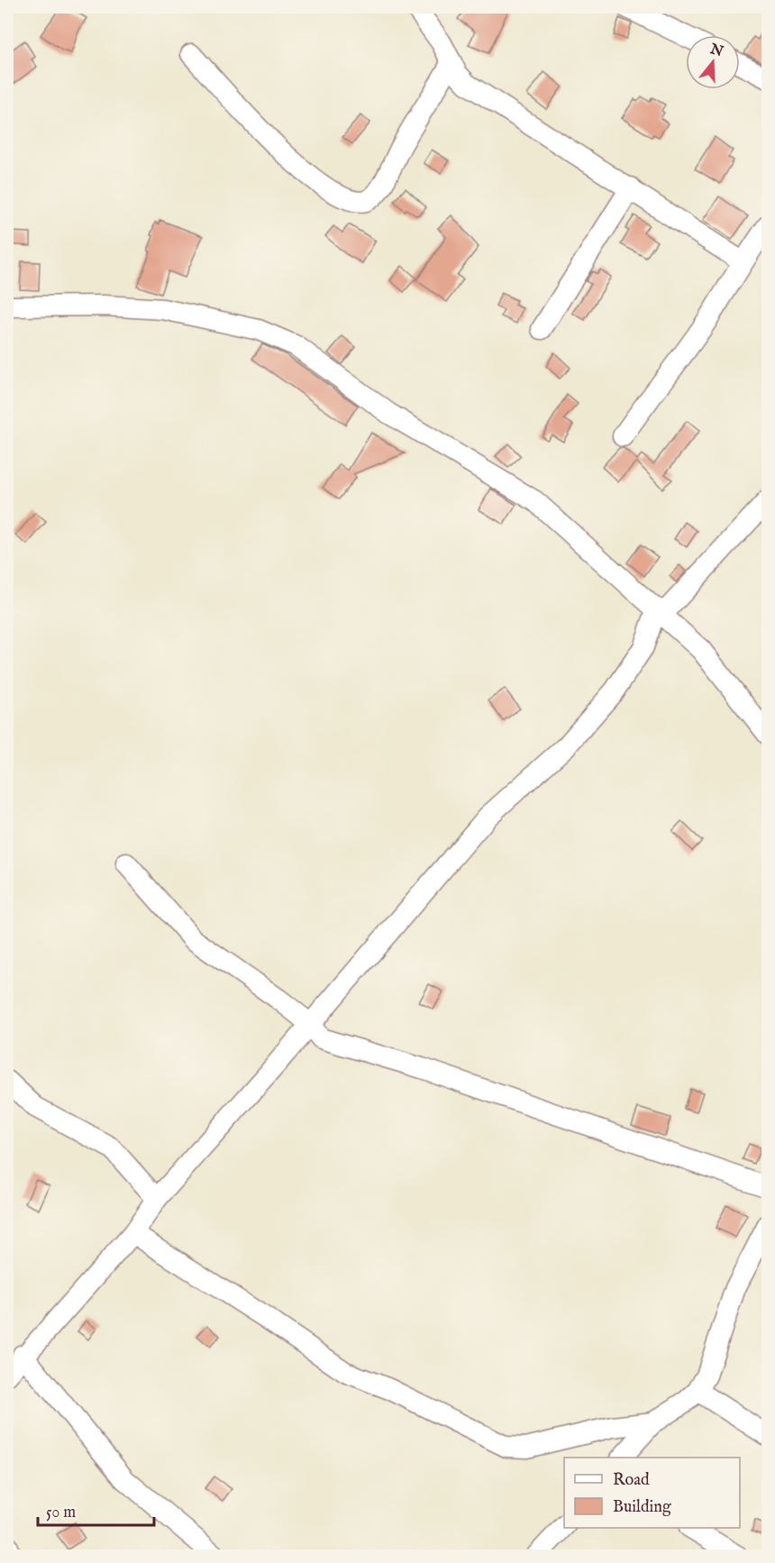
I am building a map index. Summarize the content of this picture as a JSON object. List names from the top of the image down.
{
  "legend": ["Road", "Building"],
  "scale_bar": "50 m",
  "north": "top"
}
